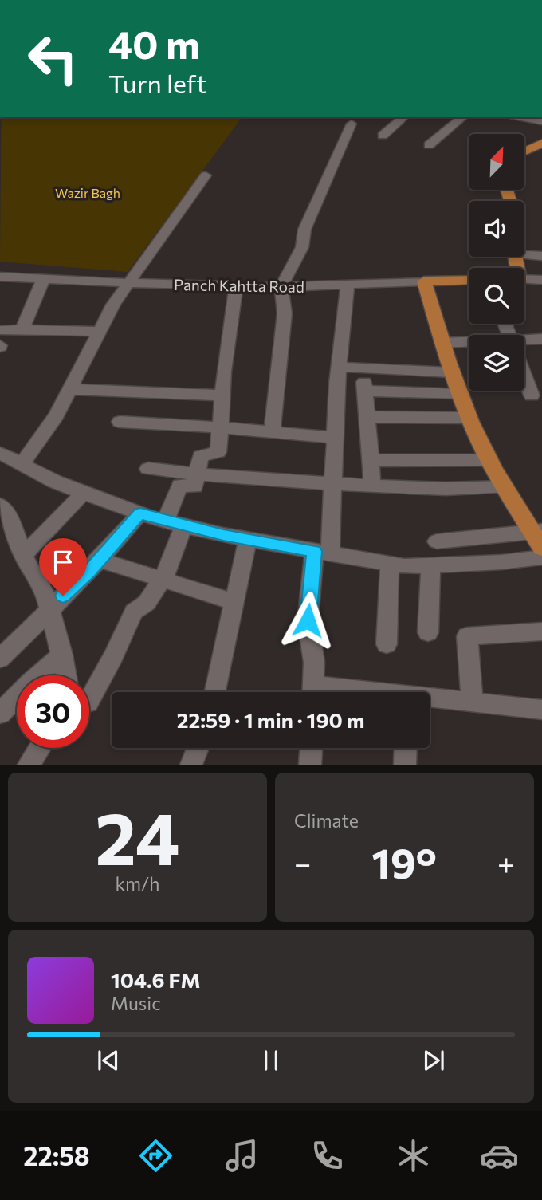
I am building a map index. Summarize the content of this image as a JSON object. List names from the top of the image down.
{
  "streets": {
    "main road": ["Panch Kahtta Road"]
  },
  "parks": ["Wazir Bagh"],
  "north": "top right",
  "page": {
    "turn": ["40 m", "Turn left"],
    "limit": "30",
    "trip": "22:59 · 1 min · 190 m",
    "tile": [
      ["24", "km/h"],
      "Climate"
    ],
    "heat": ["−", "19°", "+"],
    "song": ["104.6 FM", "Music"],
    "tabs": "22:58"
  }
}
